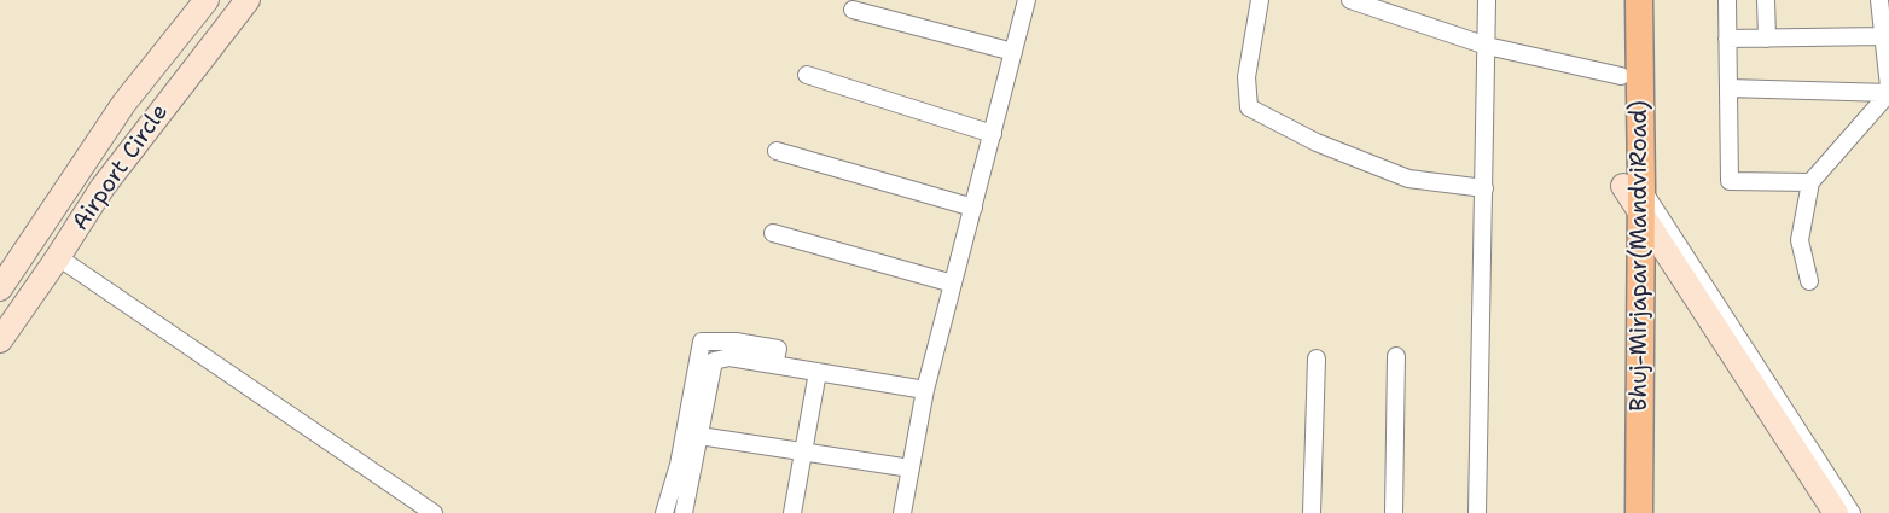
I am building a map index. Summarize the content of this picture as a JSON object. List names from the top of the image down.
{
  "streets": {
    "main road": ["Airport Circle", "Bhuj-Mirjapar(MandviRoad)"]
  }
}
